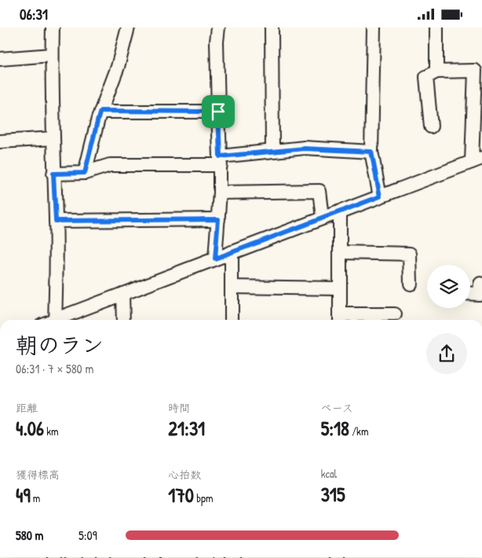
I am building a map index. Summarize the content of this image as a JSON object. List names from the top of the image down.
{
  "page": {
    "status": "06:31",
    "heading": ["朝のラン", "06:31 · 7 × 580 m"],
    "stats": [
      ["距離", "4.06 km"],
      ["時間", "21:31"],
      ["ペース", "5:18 /km"],
      ["獲得標高", "49 m"],
      ["心拍数", "170 bpm"],
      ["kcal", "315"]
    ],
    "list": [
      {
        "name": "580 m",
        "note": "5:09"
      }
    ]
  }
}
